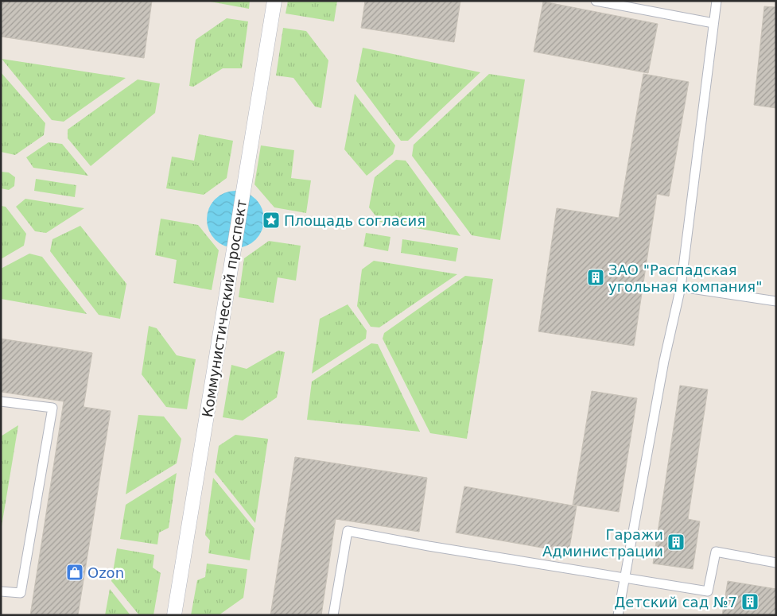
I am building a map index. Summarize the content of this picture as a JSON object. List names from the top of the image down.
{
  "streets": {
    "street": ["Коммунистический проспект"]
  },
  "places": {
    "place": ["Площадь согласия"],
    "building": ["ЗАО \"Распадская угольная компания\"", "Гаражи Администрации", "Детский сад №7"],
    "shop": ["Ozon"]
  }
}
